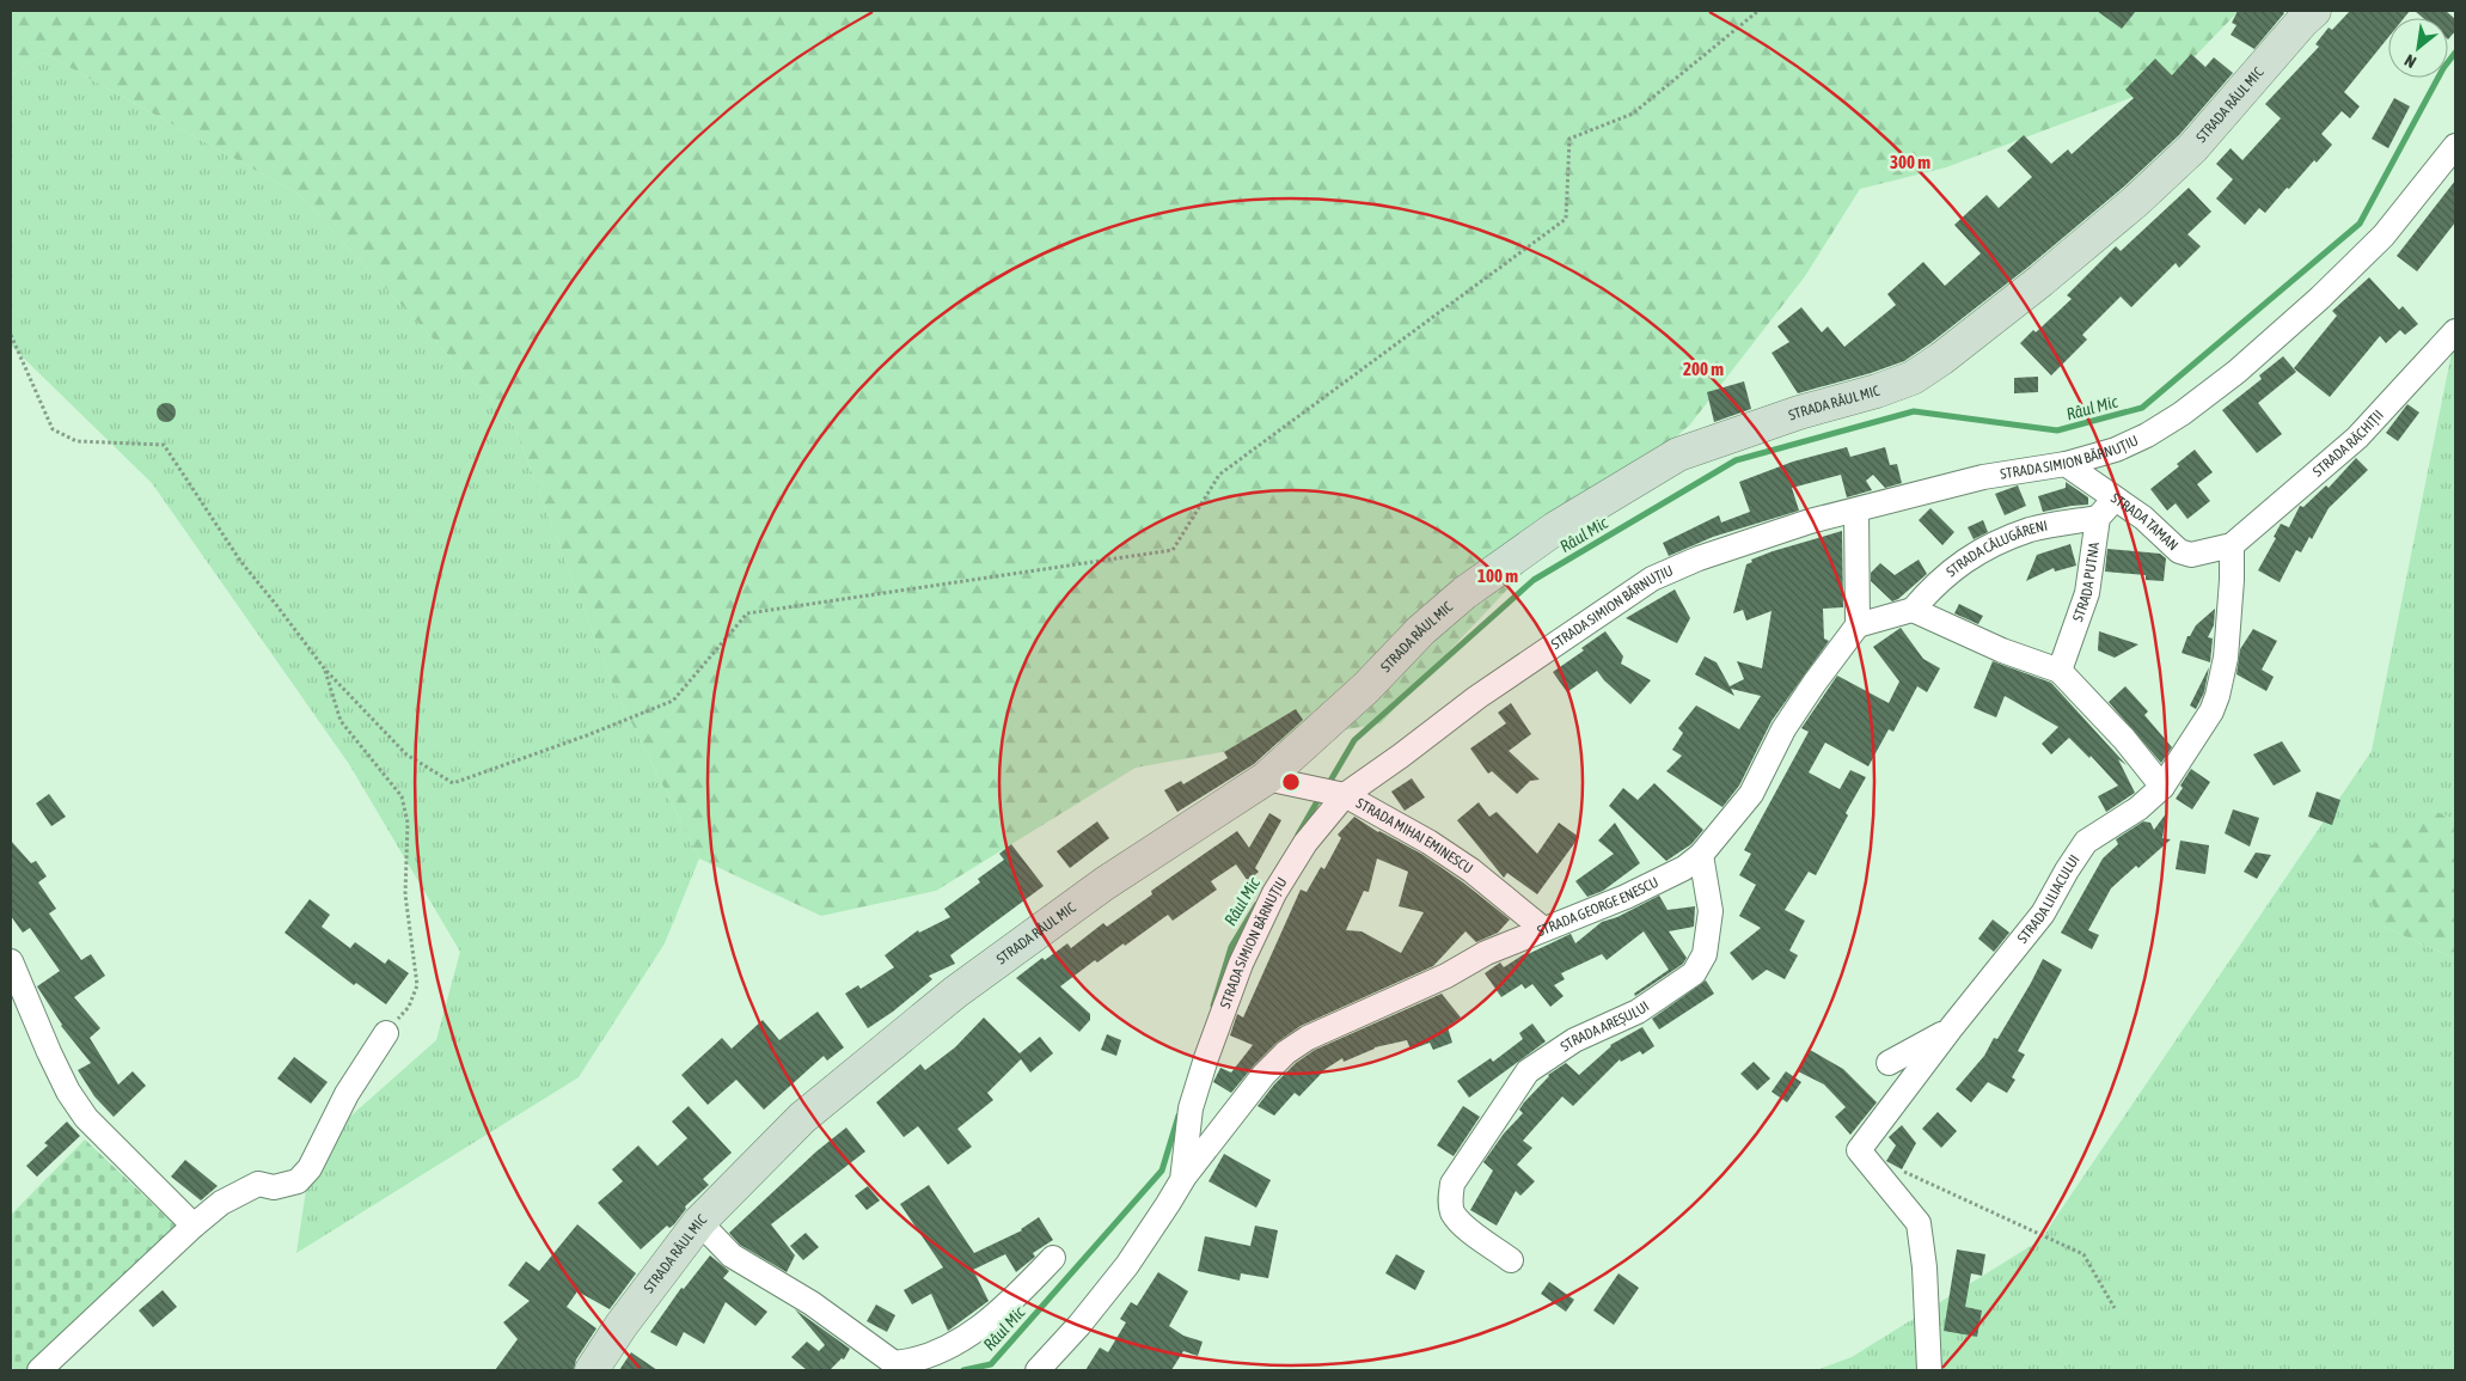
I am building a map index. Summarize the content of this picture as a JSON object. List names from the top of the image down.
{
  "streets": {
    "street": [
      "STRADA RÂUL MIC",
      "STRADA RĂCHIȚII",
      "STRADA SIMION BĂRNUȚIU",
      "STRADA TAMAN",
      "STRADA CĂLUGĂRENI",
      "STRADA PUTNA",
      "STRADA MIHAI EMINESCU",
      "STRADA LILIACULUI",
      "STRADA GEORGE ENESCU",
      "STRADA AREȘULUI"
    ]
  },
  "crossings": [
    ["STRADA RÂUL MIC", "STRADA MIHAI EMINESCU"],
    ["STRADA RĂCHIȚII", "STRADA TAMAN"],
    ["STRADA RĂCHIȚII", "STRADA LILIACULUI"],
    ["STRADA SIMION BĂRNUȚIU", "STRADA TAMAN"],
    ["STRADA SIMION BĂRNUȚIU", "STRADA MIHAI EMINESCU"],
    ["STRADA SIMION BĂRNUȚIU", "STRADA GEORGE ENESCU"],
    ["STRADA TAMAN", "STRADA LILIACULUI"],
    ["STRADA CĂLUGĂRENI", "STRADA PUTNA"],
    ["STRADA MIHAI EMINESCU", "STRADA GEORGE ENESCU"],
    ["STRADA GEORGE ENESCU", "STRADA AREȘULUI"]
  ],
  "water": ["Râul Mic"],
  "north": "bottom left",
  "rings": ["300 m", "200 m", "100 m"]
}
